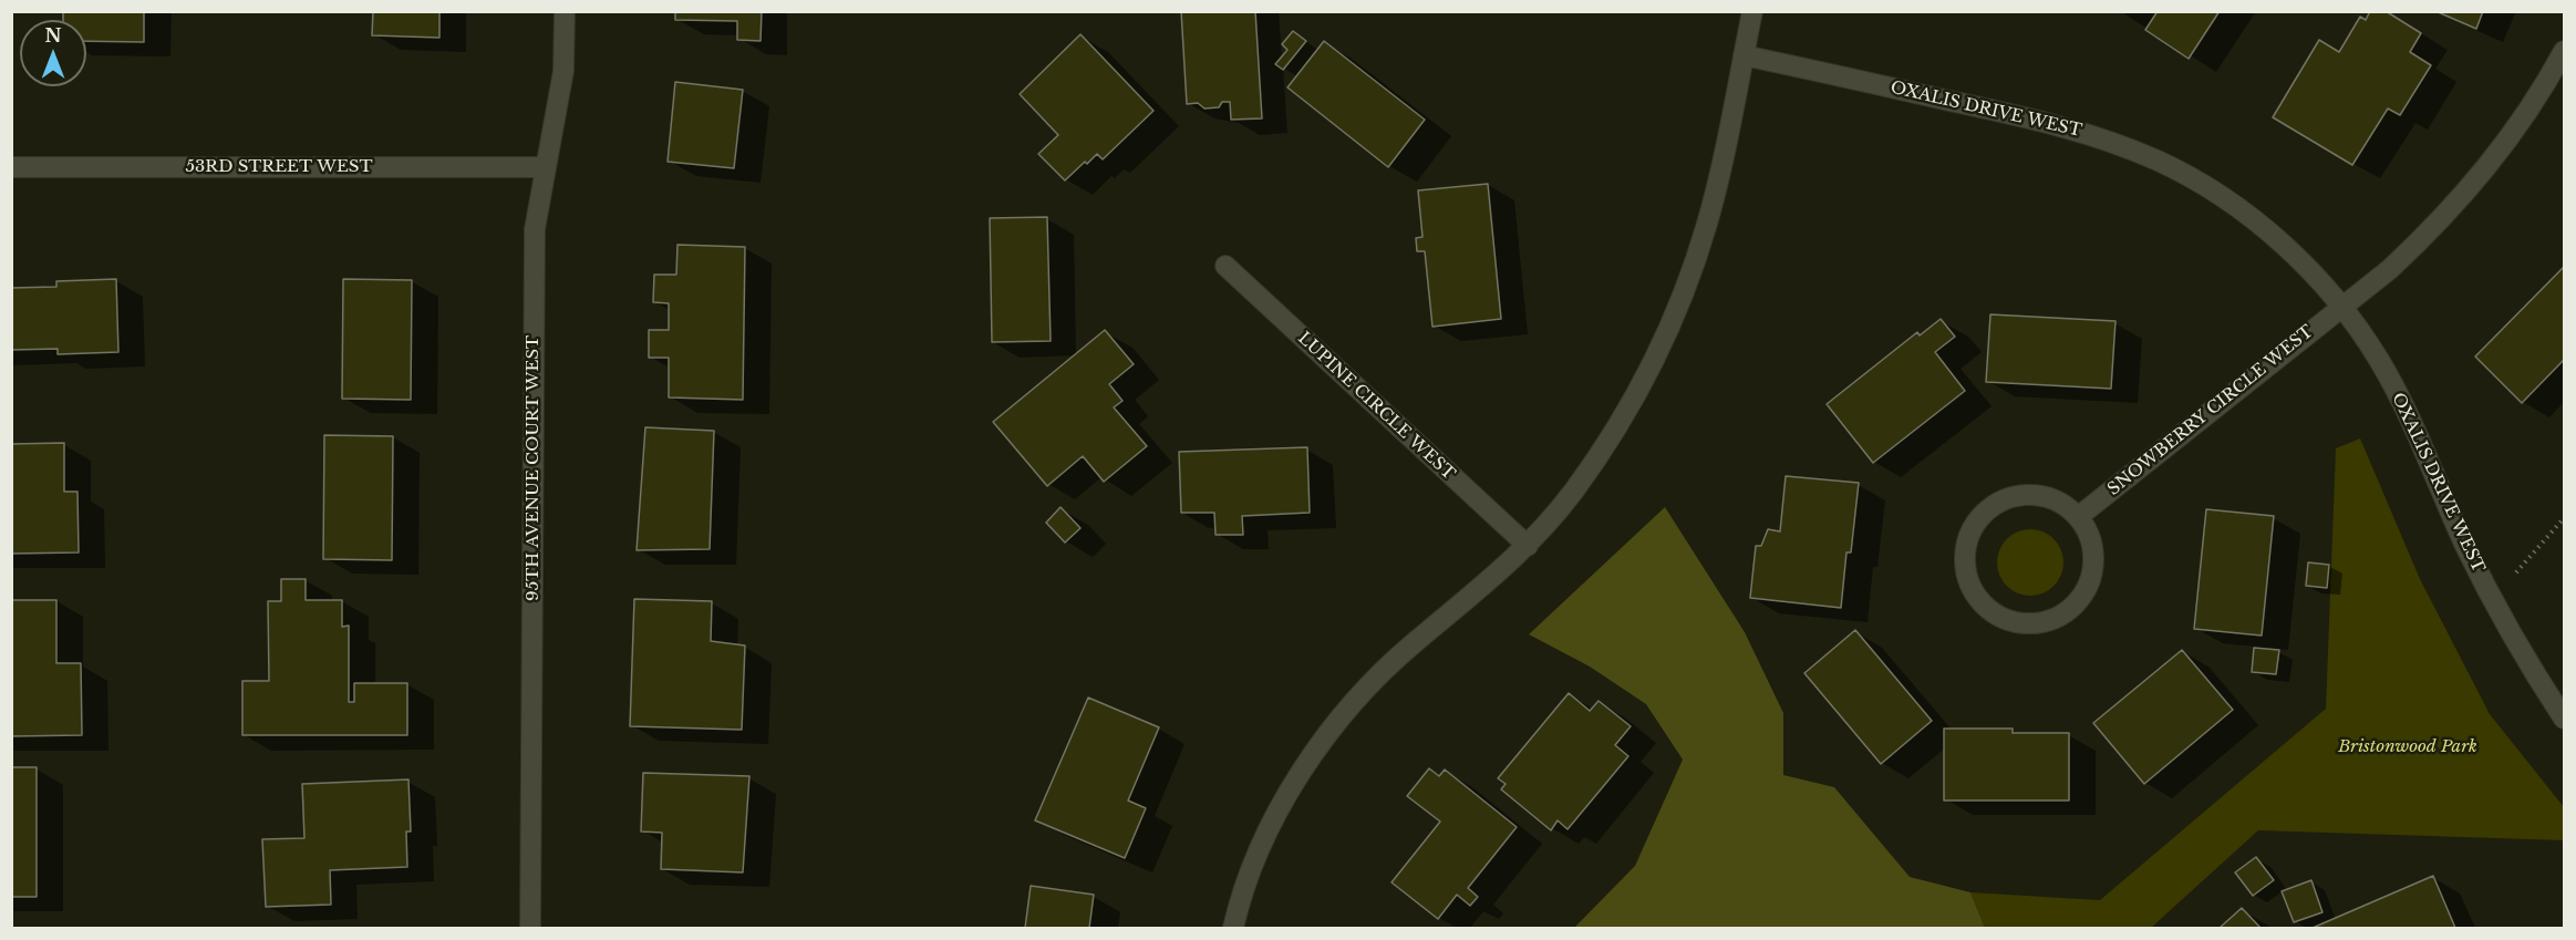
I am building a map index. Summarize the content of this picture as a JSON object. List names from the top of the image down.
{
  "streets": {
    "street": [
      "OXALIS DRIVE WEST",
      "53RD STREET WEST",
      "LUPINE CIRCLE WEST",
      "SNOWBERRY CIRCLE WEST",
      "95TH AVENUE COURT WEST"
    ]
  },
  "crossings": [
    ["OXALIS DRIVE WEST", "SNOWBERRY CIRCLE WEST"],
    ["53RD STREET WEST", "95TH AVENUE COURT WEST"]
  ],
  "parks": ["Bristonwood Park"],
  "north": "top"
}
